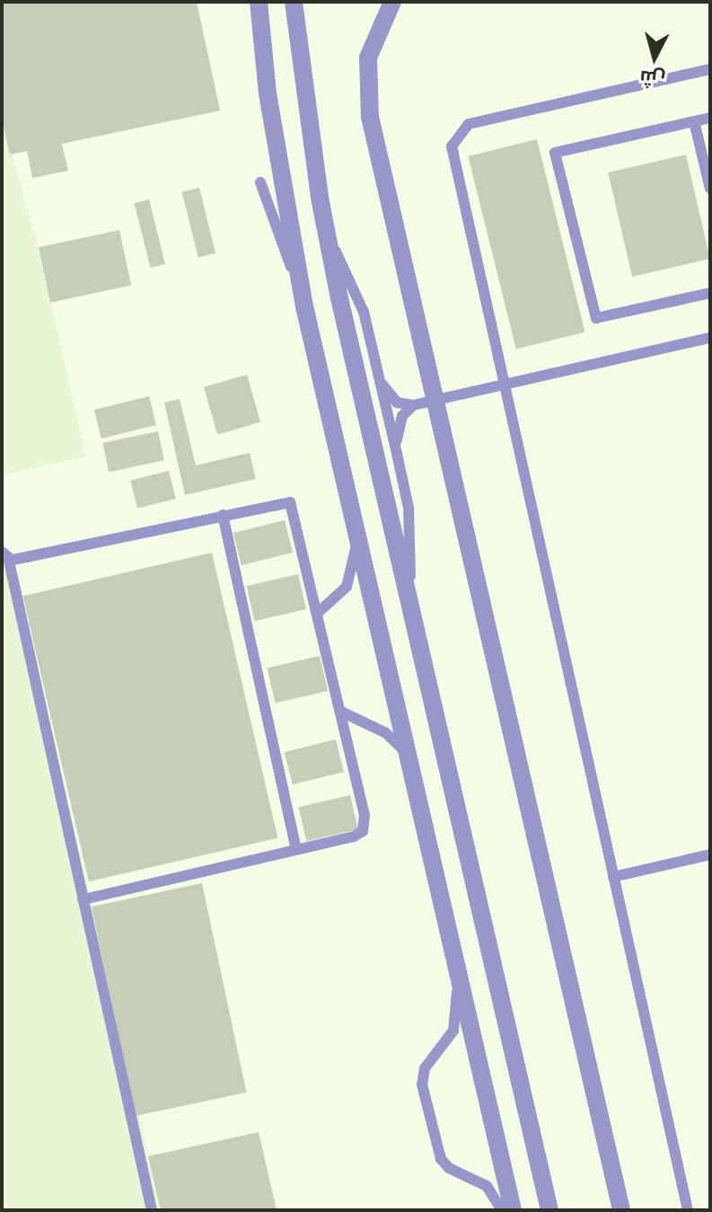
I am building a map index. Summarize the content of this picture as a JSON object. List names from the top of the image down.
{
  "north": "bottom"
}
